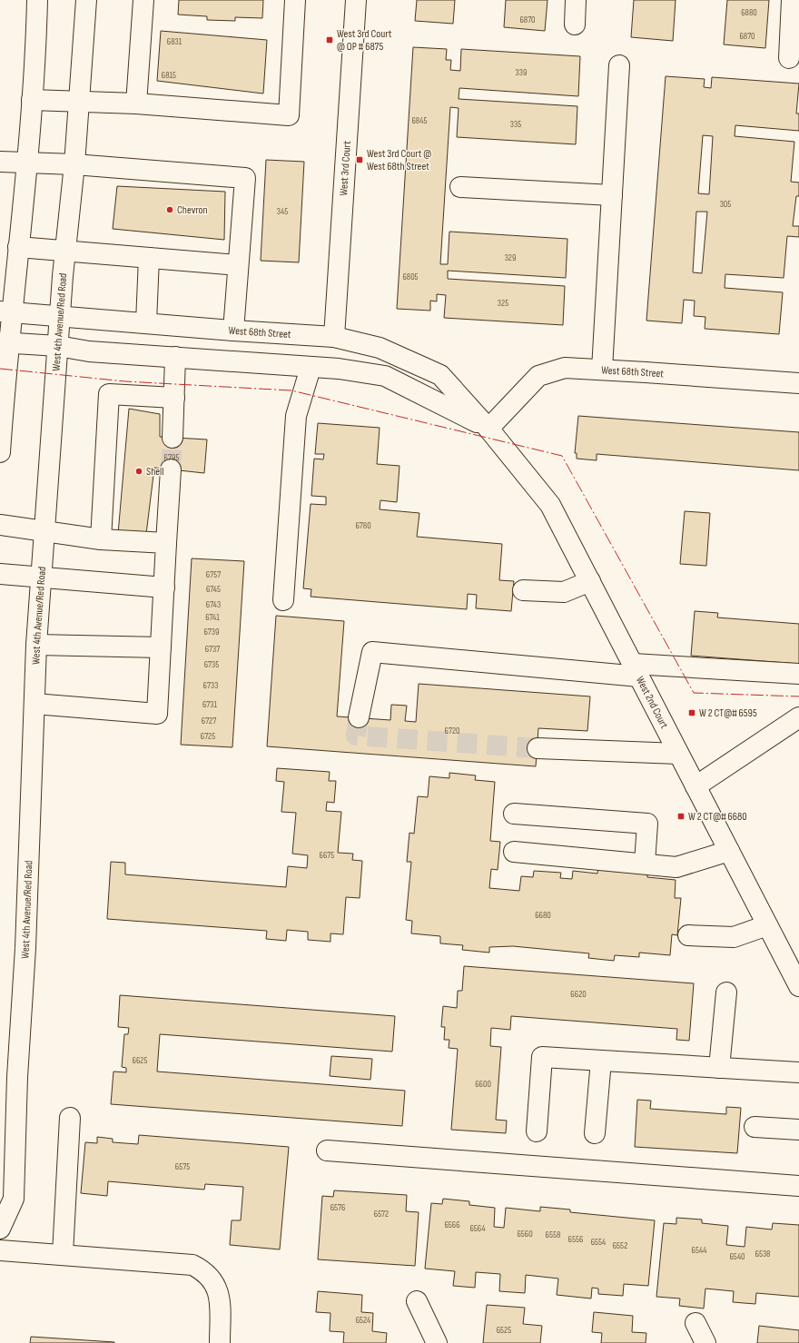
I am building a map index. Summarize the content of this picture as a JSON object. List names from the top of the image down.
{
  "streets": {
    "main road": [
      "West 3rd Court",
      "West 4th Avenue/Red Road",
      "West 68th Street",
      "West 2nd Court"
    ]
  },
  "crossings": [
    ["West 3rd Court", "West 68th Street"],
    ["West 4th Avenue/Red Road", "West 68th Street"],
    ["West 68th Street", "West 2nd Court"]
  ],
  "places": {
    "transit": [
      "West 3rd Court @ OP # 6875",
      "West 3rd Court @ West 68th Street",
      "W 2 CT@# 6595",
      "W 2 CT@# 6680"
    ],
    "other": ["Chevron", "Shell"]
  },
  "house_numbers": [
    "6880",
    "6870",
    "6870",
    "6831",
    "339",
    "6815",
    "6845",
    "335",
    "305",
    "345",
    "329",
    "6805",
    "325",
    "6795",
    "6780",
    "6757",
    "6745",
    "6743",
    "6741",
    "6739",
    "6737",
    "6735",
    "6733",
    "6731",
    "6727",
    "6720",
    "6725",
    "6675",
    "6680",
    "6620",
    "6625",
    "6600",
    "6575",
    "6576",
    "6572",
    "6566",
    "6564",
    "6560",
    "6558",
    "6556",
    "6554",
    "6552",
    "6544",
    "6538",
    "6540",
    "6524",
    "6525"
  ]
}
